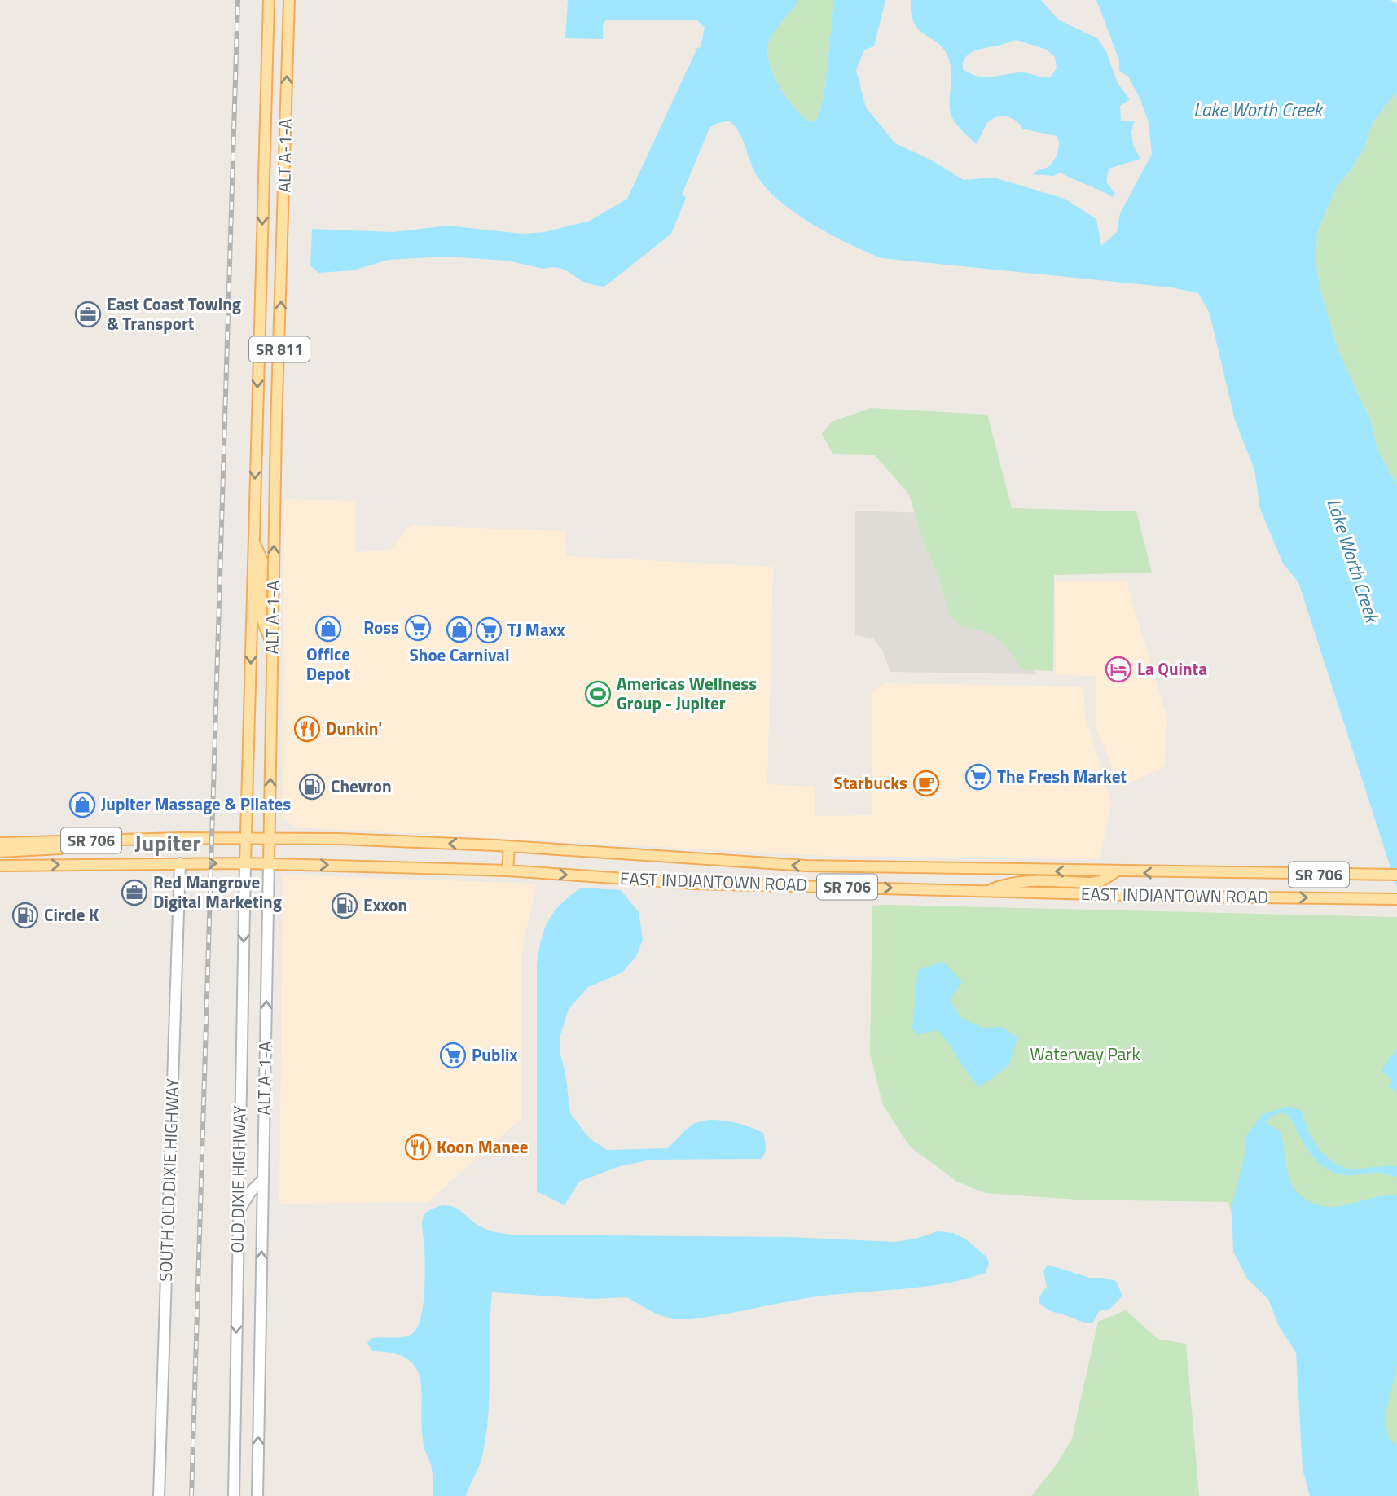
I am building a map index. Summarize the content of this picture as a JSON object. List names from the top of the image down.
{
  "streets": {
    "main road": [
      "ALT A-1-A",
      "SR 811",
      "SR 706",
      "EAST INDIANTOWN ROAD",
      "OLD DIXIE HIGHWAY",
      "SOUTH OLD DIXIE HIGHWAY"
    ]
  },
  "crossings": [
    ["ALT A-1-A", "SR 706"],
    ["ALT A-1-A", "EAST INDIANTOWN ROAD"],
    ["ALT A-1-A", "OLD DIXIE HIGHWAY"],
    ["SR 706", "EAST INDIANTOWN ROAD"],
    ["SR 706", "OLD DIXIE HIGHWAY"],
    ["SR 706", "SOUTH OLD DIXIE HIGHWAY"]
  ],
  "districts": ["Jupiter"],
  "water": ["Lake Worth Creek"],
  "parks": ["Waterway Park"],
  "places": {
    "office": ["East Coast Towing & Transport", "Red Mangrove Digital Marketing"],
    "supermarket": [
      "Ross",
      "TJ Maxx",
      "The Fresh Market",
      "Publix"
    ],
    "shop": ["Office Depot", "Shoe Carnival", "Jupiter Massage & Pilates"],
    "hotel": ["La Quinta"],
    "sports": ["Americas Wellness Group - Jupiter"],
    "restaurant": ["Dunkin'", "Koon Manee"],
    "cafe": ["Starbucks"],
    "fuel station": ["Chevron", "Exxon", "Circle K"]
  }
}
